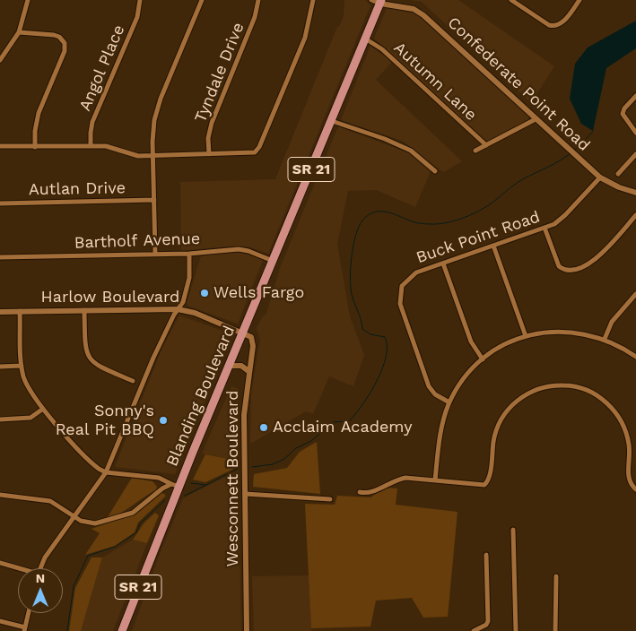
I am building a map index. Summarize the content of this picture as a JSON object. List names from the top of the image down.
{
  "streets": {
    "main road": ["SR 21", "Blanding Boulevard"],
    "street": [
      "Angol Place",
      "Tyndale Drive",
      "Autumn Lane",
      "Confederate Point Road",
      "Autlan Drive",
      "Buck Point Road",
      "Bartholf Avenue",
      "Harlow Boulevard",
      "Wesconnett Boulevard"
    ]
  },
  "crossings": [
    ["Autumn Lane", "Blanding Boulevard"],
    ["Confederate Point Road", "Buck Point Road"],
    ["Confederate Point Road", "Blanding Boulevard"],
    ["Bartholf Avenue", "Blanding Boulevard"],
    ["Harlow Boulevard", "Blanding Boulevard"],
    ["Harlow Boulevard", "Wesconnett Boulevard"],
    ["Blanding Boulevard", "Wesconnett Boulevard"]
  ],
  "places": ["Wells Fargo", "Sonny's Real Pit BBQ", "Acclaim Academy"],
  "north": "top"
}
